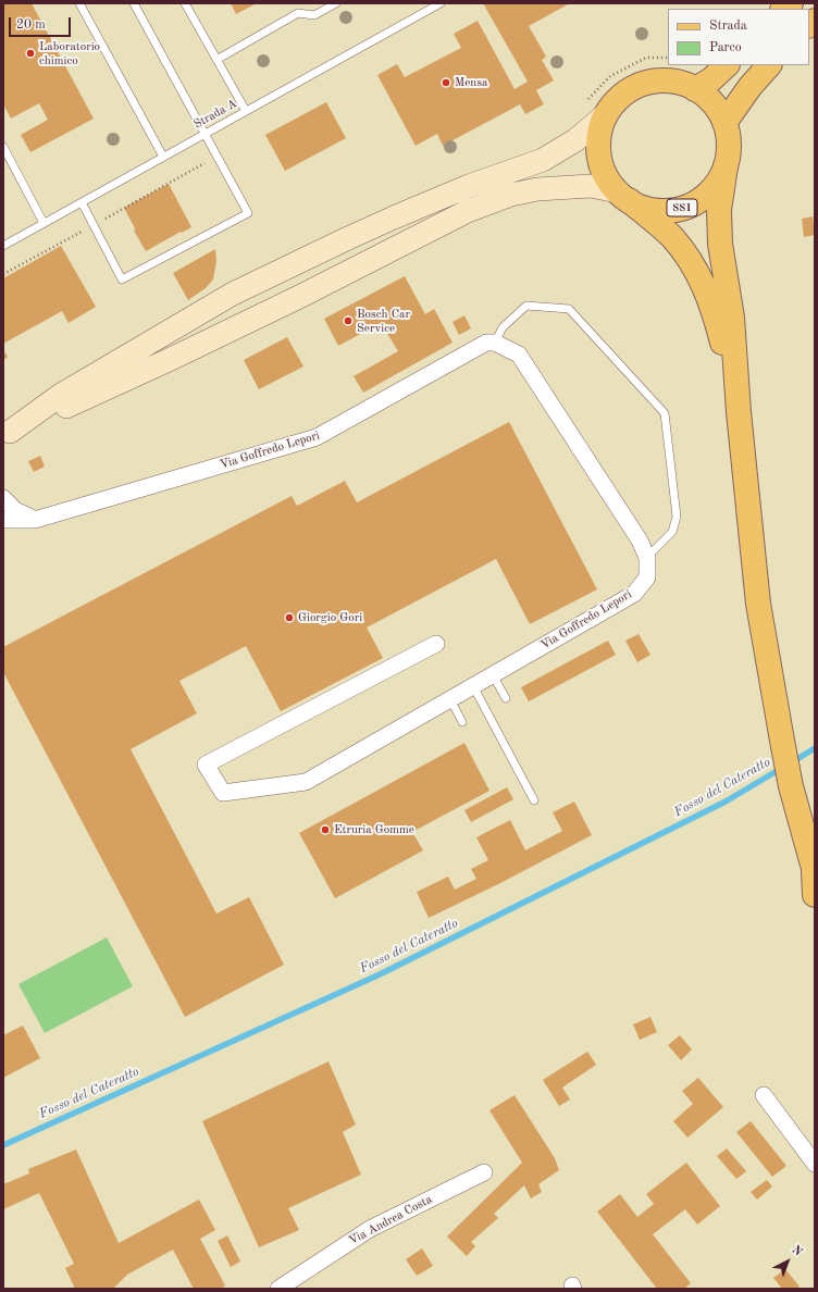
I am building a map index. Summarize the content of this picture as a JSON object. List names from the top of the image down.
{
  "streets": {
    "main road": ["SS1"],
    "street": ["Via Goffredo Lepori", "Via Andrea Costa"],
    "lane": ["Strada A"]
  },
  "water": ["Fosso del Cateratto"],
  "places": [
    "Laboratorio chimico",
    "Mensa",
    "Bosch Car Service",
    "Giorgio Gori",
    "Etruria Gomme"
  ],
  "legend": ["Strada", "Parco"],
  "scale_bar": "20 m",
  "north": "top right"
}
